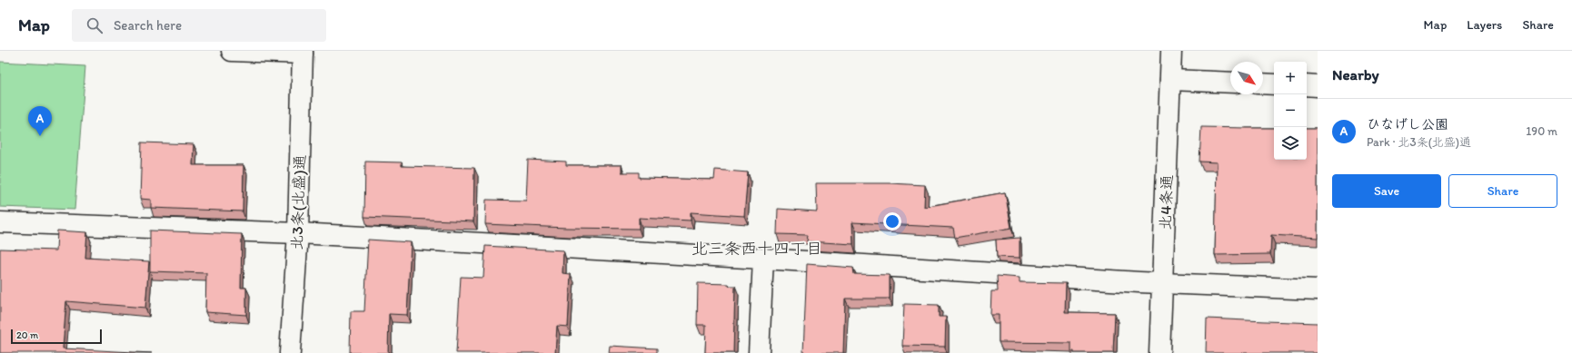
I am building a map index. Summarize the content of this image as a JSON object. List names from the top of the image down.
{
  "streets": {
    "street": ["北3条(北盛)通", "北4条通"]
  },
  "districts": ["北三条西十四丁目"],
  "scale_bar": "20 m",
  "north": "bottom right",
  "page": {
    "header": "Map",
    "search": "Search here",
    "nav": ["Map", "Layers", "Share"],
    "heading": "Nearby",
    "map_buttons": ["+", "−"],
    "list": [
      {
        "mark": "A",
        "name": "ひなげし公園",
        "note": "Park · 北3条(北盛)通",
        "value": "190 m"
      }
    ],
    "pins": "A",
    "buttons": ["Save", "Share"],
    "scale": "20 m"
  }
}
